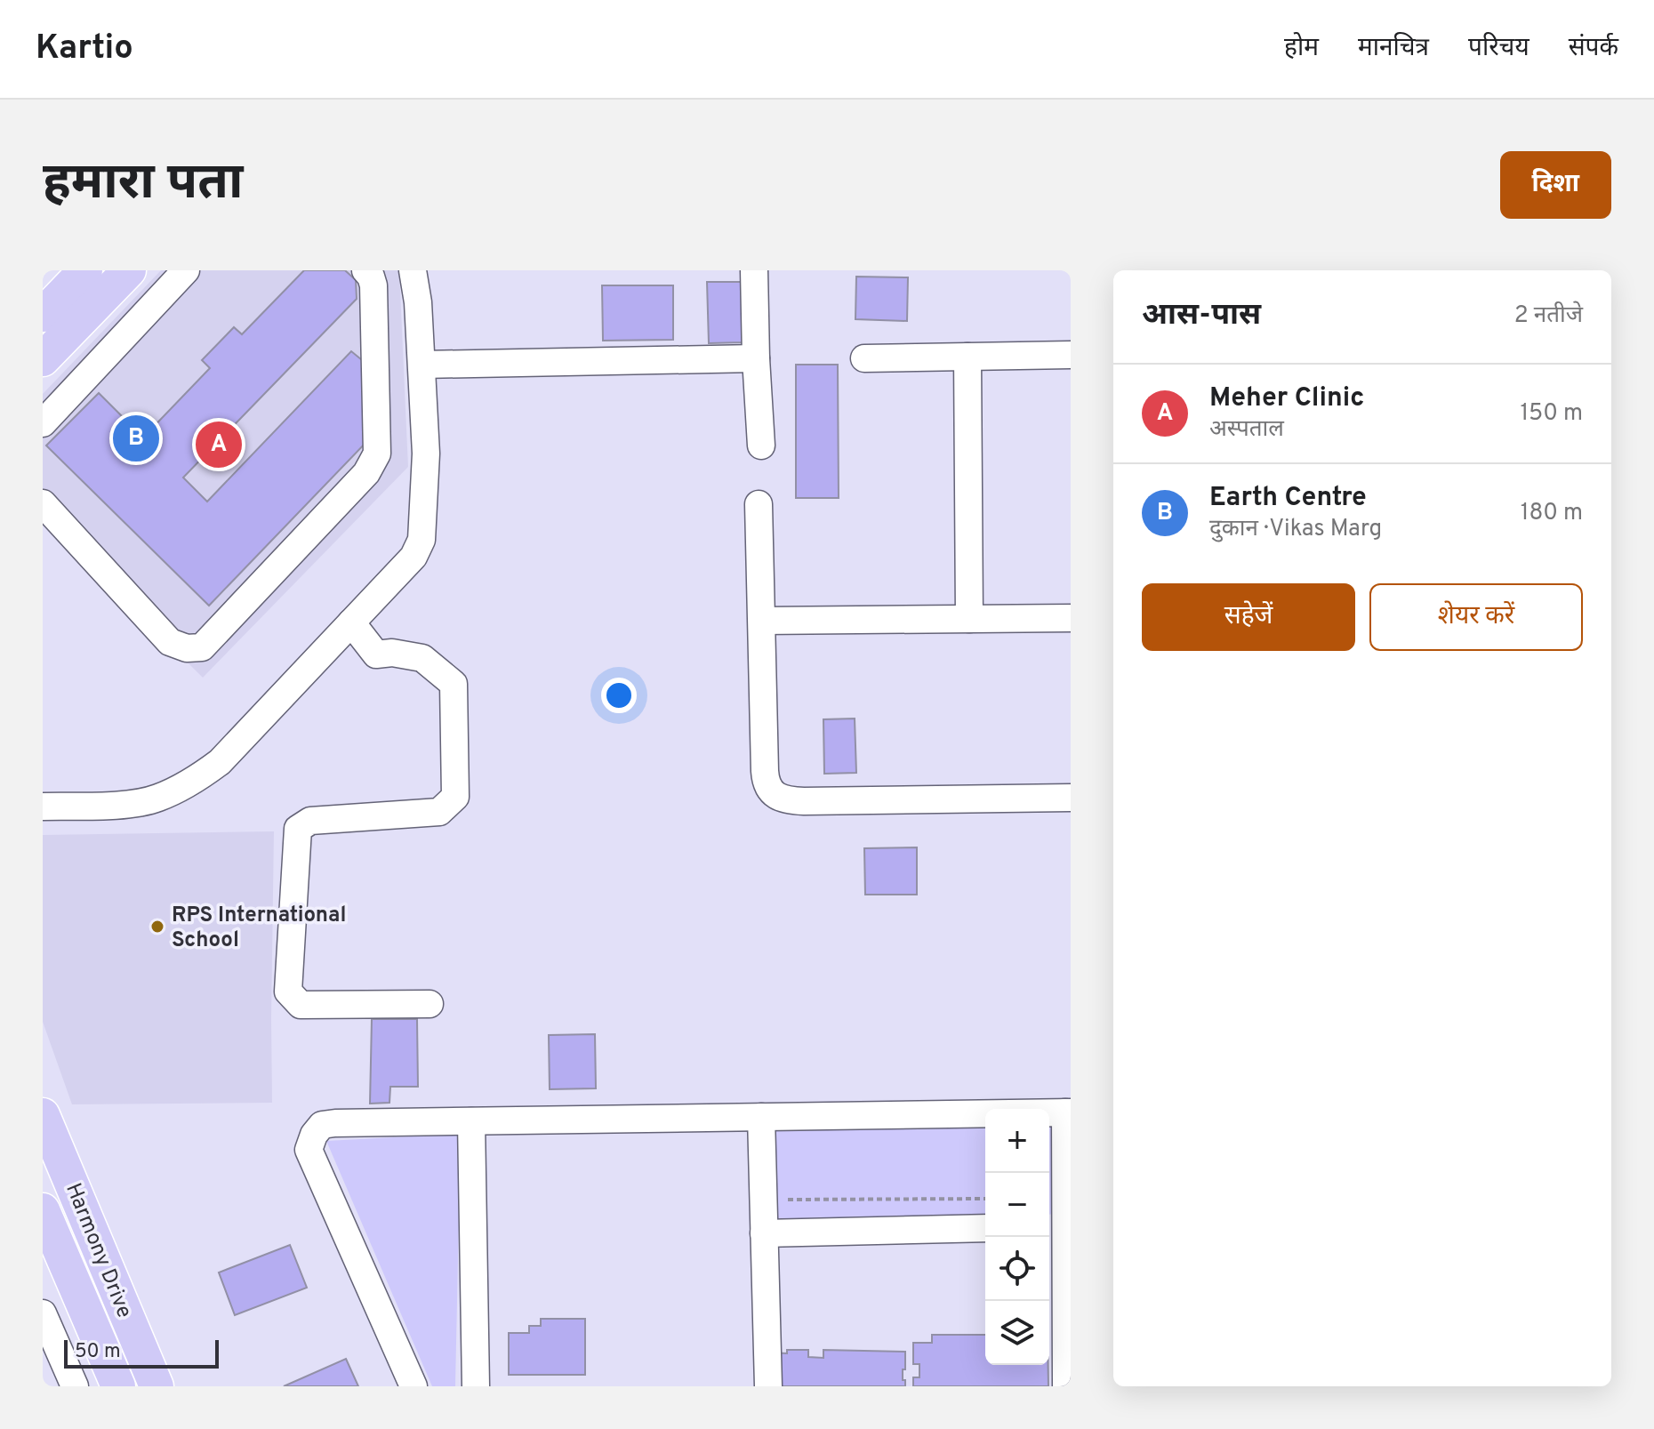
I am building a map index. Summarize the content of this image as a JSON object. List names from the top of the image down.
{
  "streets": {
    "main road": ["Harmony Drive"]
  },
  "places": ["RPS International School"],
  "scale_bar": "50 m",
  "page": {
    "header": "Kartio",
    "nav": [
      "होम",
      "मानचित्र",
      "परिचय",
      "संपर्क"
    ],
    "buttons": [
      "दिशा",
      ["सहेजें", "शेयर करें"]
    ],
    "title": "हमारा पता",
    "heading": ["आस-पास", "2 नतीजे"],
    "list": [
      {
        "mark": "A",
        "name": "Meher Clinic",
        "note": "अस्पताल",
        "value": "150 m"
      },
      {
        "mark": "B",
        "name": "Earth Centre",
        "note": "दुकान · Vikas Marg",
        "value": "180 m"
      }
    ],
    "pins": ["B", "A"],
    "map_buttons": ["+", "−"],
    "scale": "50 m"
  }
}
